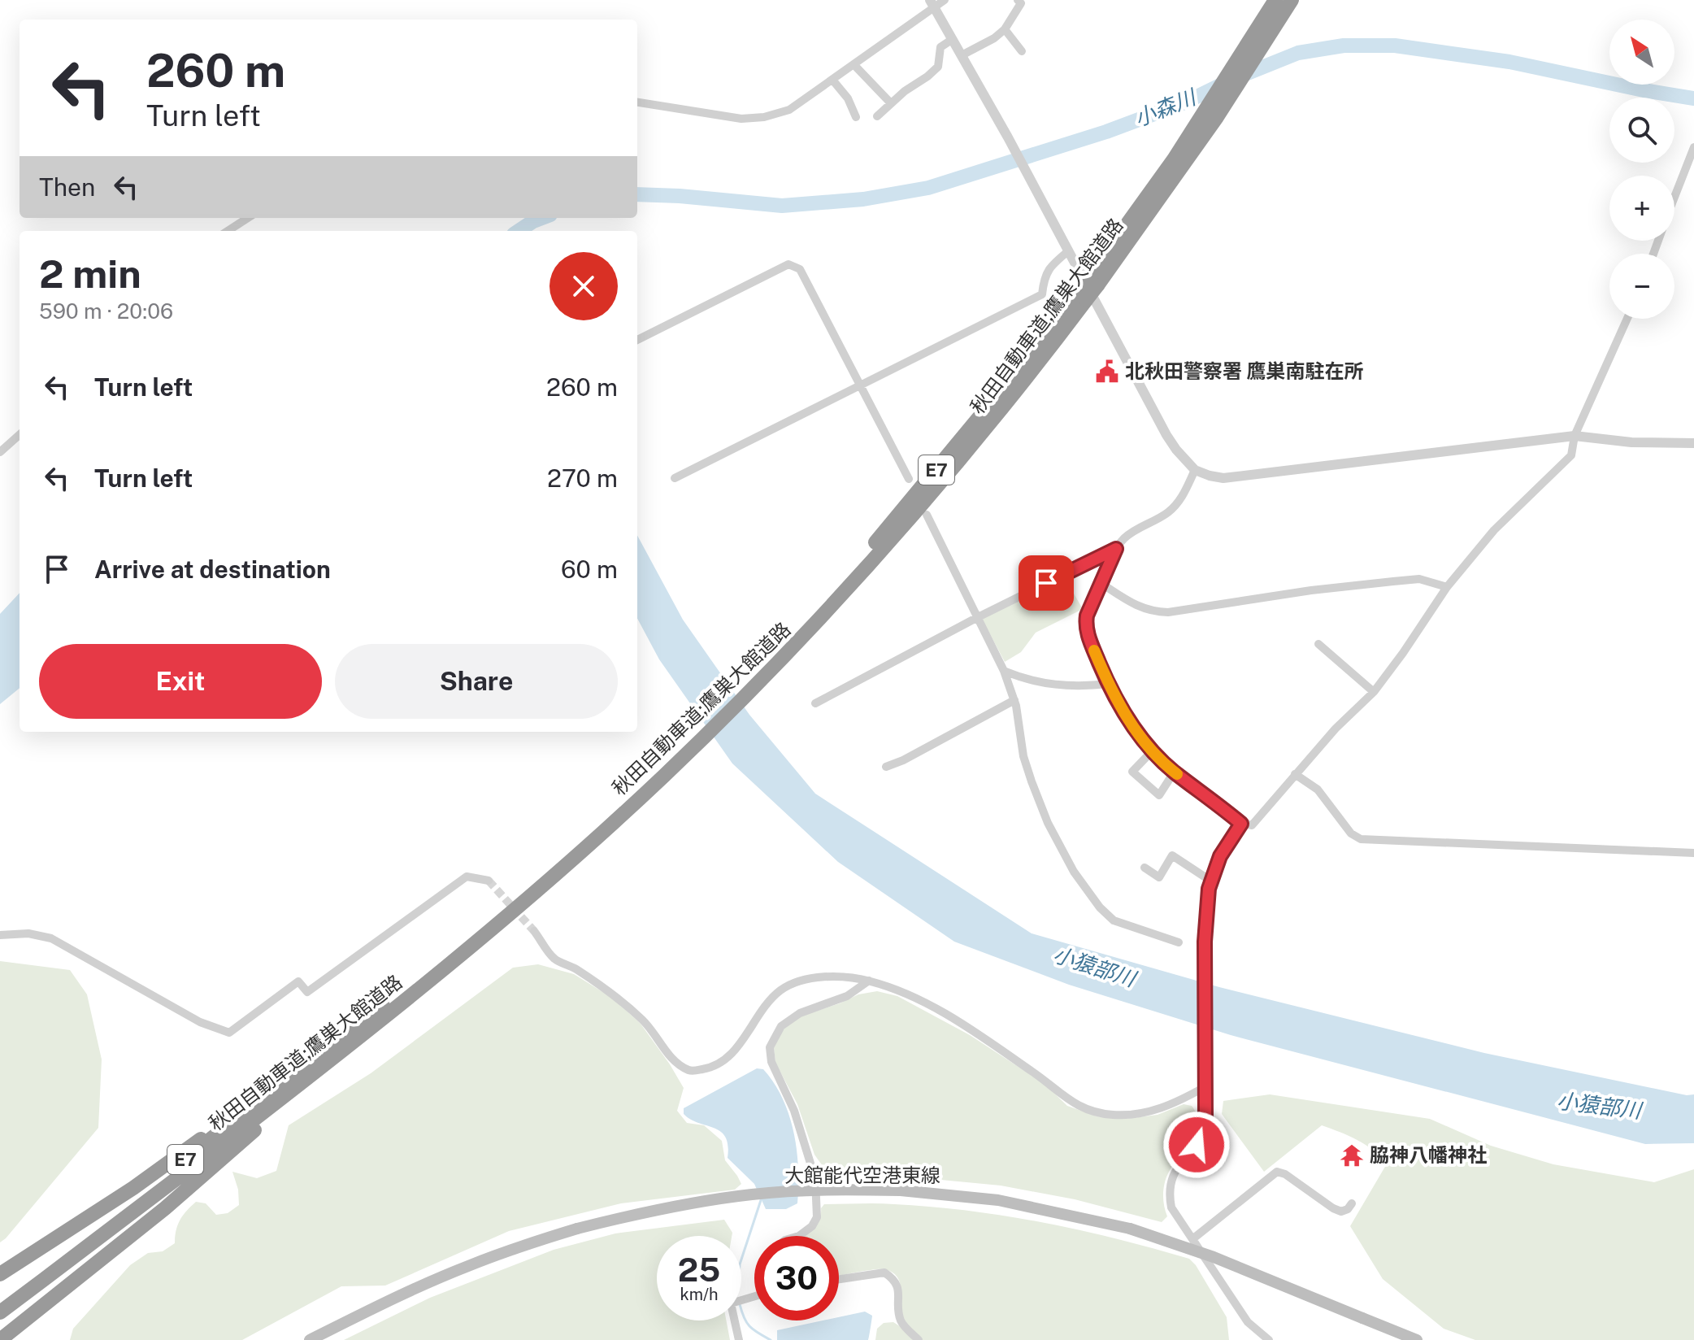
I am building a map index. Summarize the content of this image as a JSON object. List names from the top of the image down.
{
  "streets": {
    "highway": ["秋田自動車道;鷹巣大館道路", "E7"],
    "main road": ["大館能代空港東線"]
  },
  "water": ["小森川", "小猿部川"],
  "places": {
    "public building": ["北秋田警察署 鷹巣南駐在所"],
    "temple": ["脇神八幡神社"]
  },
  "north": "top left",
  "page": {
    "map_buttons": ["+", "−"],
    "turn": ["260 m", "Turn left"],
    "then": "Then",
    "heading": ["2 min", "590 m · 20:06"],
    "list": [
      {
        "name": "Turn left",
        "value": "260 m"
      },
      {
        "name": "Turn left",
        "value": "270 m"
      },
      {
        "name": "Arrive at destination",
        "value": "60 m"
      }
    ],
    "buttons": ["Exit", "Share"],
    "speed": "25 km/h",
    "limit": "30"
  }
}
